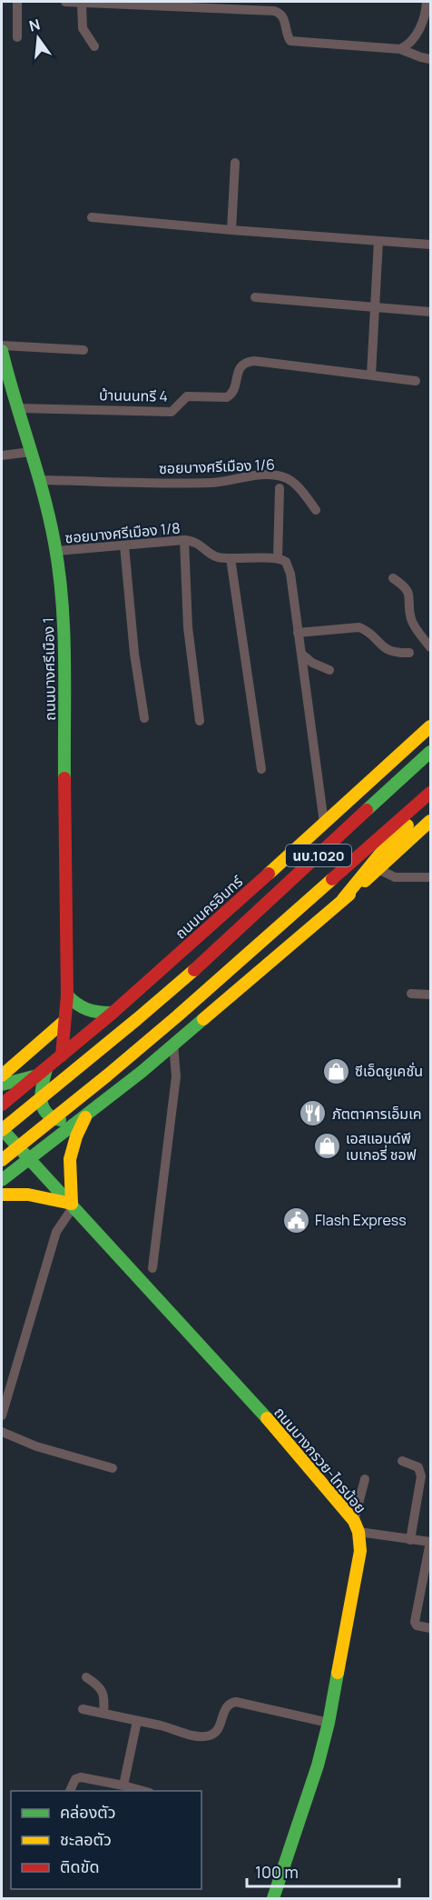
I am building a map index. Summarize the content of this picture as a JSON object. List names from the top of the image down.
{
  "streets": {
    "main road": [
      "ถนนบางศรีเมือง 1",
      "นบ.1020",
      "ถนนนครอินทร์",
      "ถนนบางกรวย-ไทรน้อย"
    ],
    "street": ["บ้านนนทรี 4", "ซอยบางศรีเมือง 1/6", "ซอยบางศรีเมือง 1/8"]
  },
  "crossings": [
    ["บ้านนนทรี 4", "ถนนบางศรีเมือง 1"],
    ["ซอยบางศรีเมือง 1/6", "ถนนบางศรีเมือง 1"],
    ["ซอยบางศรีเมือง 1/8", "ถนนบางศรีเมือง 1"],
    ["ถนนบางศรีเมือง 1", "ถนนนครอินทร์"],
    ["นบ.1020", "ถนนบางกรวย-ไทรน้อย"]
  ],
  "places": {
    "shop": ["ซีเอ็ดยูเคชั่น", "เอสแอนด์พี เบเกอรี่ ชอฟ"],
    "restaurant": ["ภัตตาคารเอ็มเค"],
    "public building": ["Flash Express"]
  },
  "legend": ["คล่องตัว", "ชะลอตัว", "ติดขัด"],
  "scale_bar": "100 m",
  "north": "top"
}
